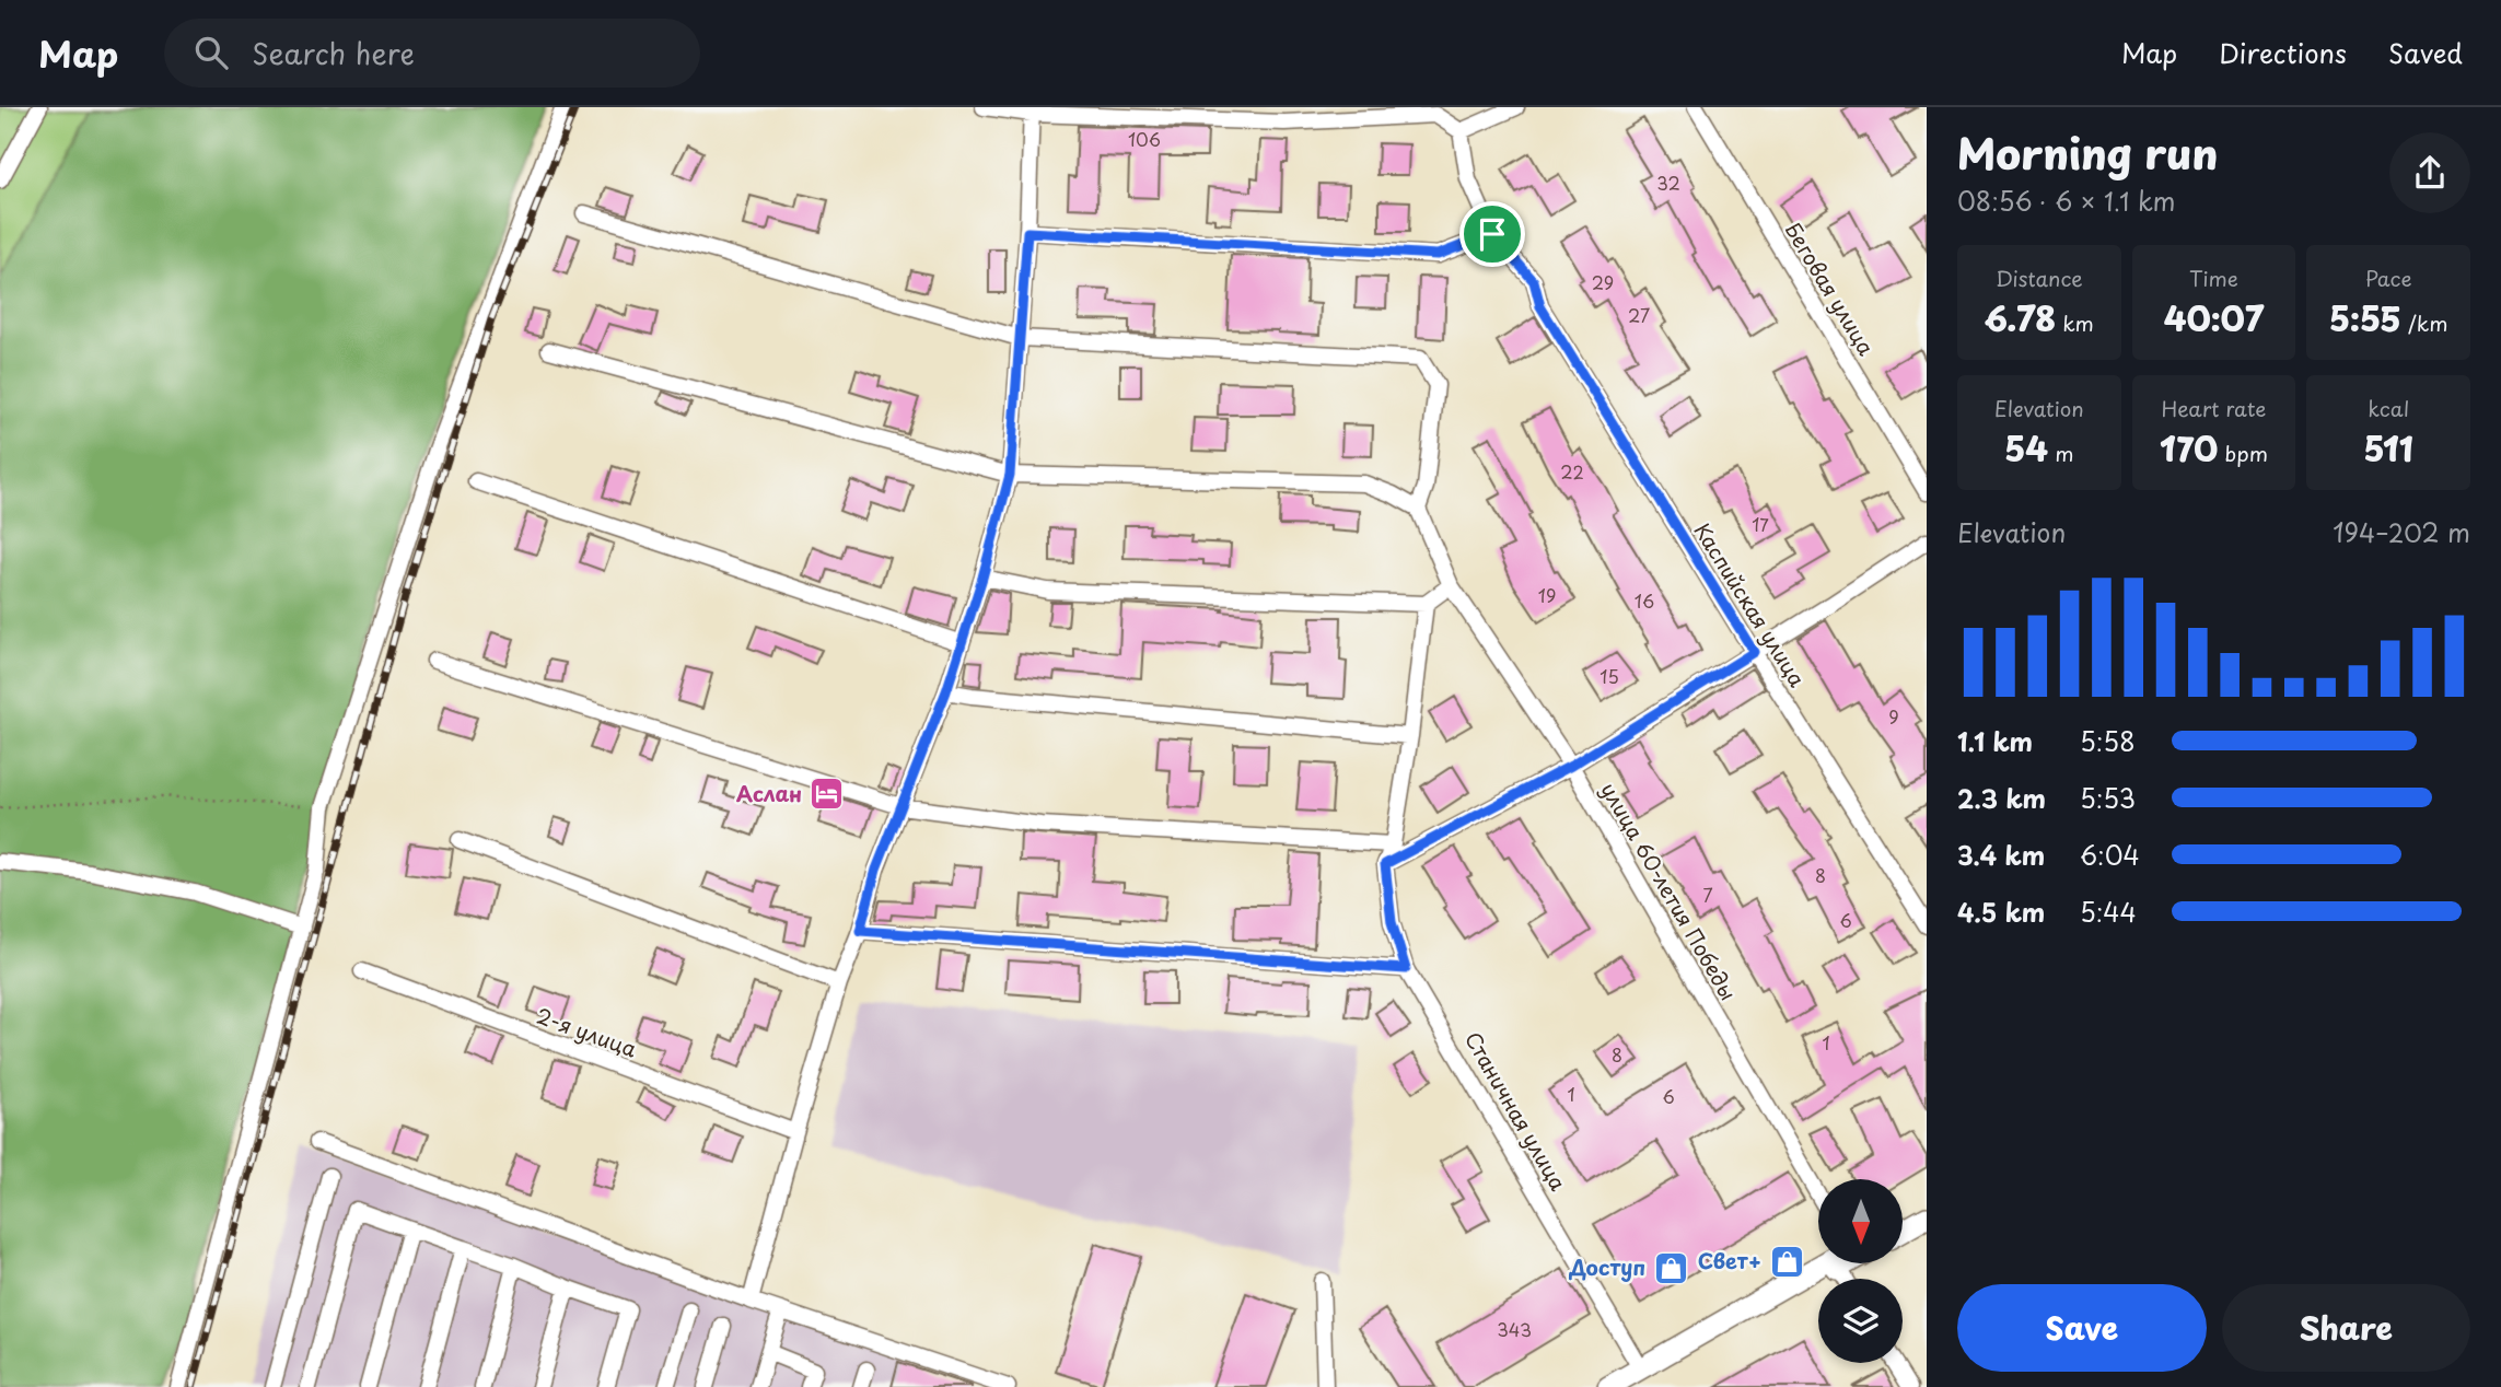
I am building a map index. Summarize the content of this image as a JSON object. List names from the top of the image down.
{
  "streets": {
    "street": [
      "Беговая улица",
      "Каспийская улица",
      "улица 60-летия Победы",
      "2-я улица",
      "Станичная улица"
    ]
  },
  "places": {
    "hotel": ["Аслан"],
    "shop": ["Свет+", "Доступ"]
  },
  "house_numbers": [
    "106",
    "32",
    "29",
    "27",
    "22",
    "17",
    "19",
    "16",
    "15",
    "9",
    "8",
    "7",
    "6",
    "1",
    "8",
    "1",
    "6",
    "343"
  ],
  "north": "bottom",
  "page": {
    "header": "Map",
    "search": "Search here",
    "nav": ["Map", "Directions", "Saved"],
    "heading": ["Morning run", "08:56 · 6 × 1.1 km"],
    "stats": [
      ["Distance", "6.78 km"],
      ["Time", "40:07"],
      ["Pace", "5:55 /km"],
      ["Elevation", "54 m"],
      ["Heart rate", "170 bpm"],
      ["kcal", "511"]
    ],
    "chart": ["Elevation", "194–202 m"],
    "list": [
      {
        "name": "1.1 km",
        "note": "5:58"
      },
      {
        "name": "2.3 km",
        "note": "5:53"
      },
      {
        "name": "3.4 km",
        "note": "6:04"
      },
      {
        "name": "4.5 km",
        "note": "5:44"
      }
    ],
    "buttons": ["Save", "Share"]
  }
}
